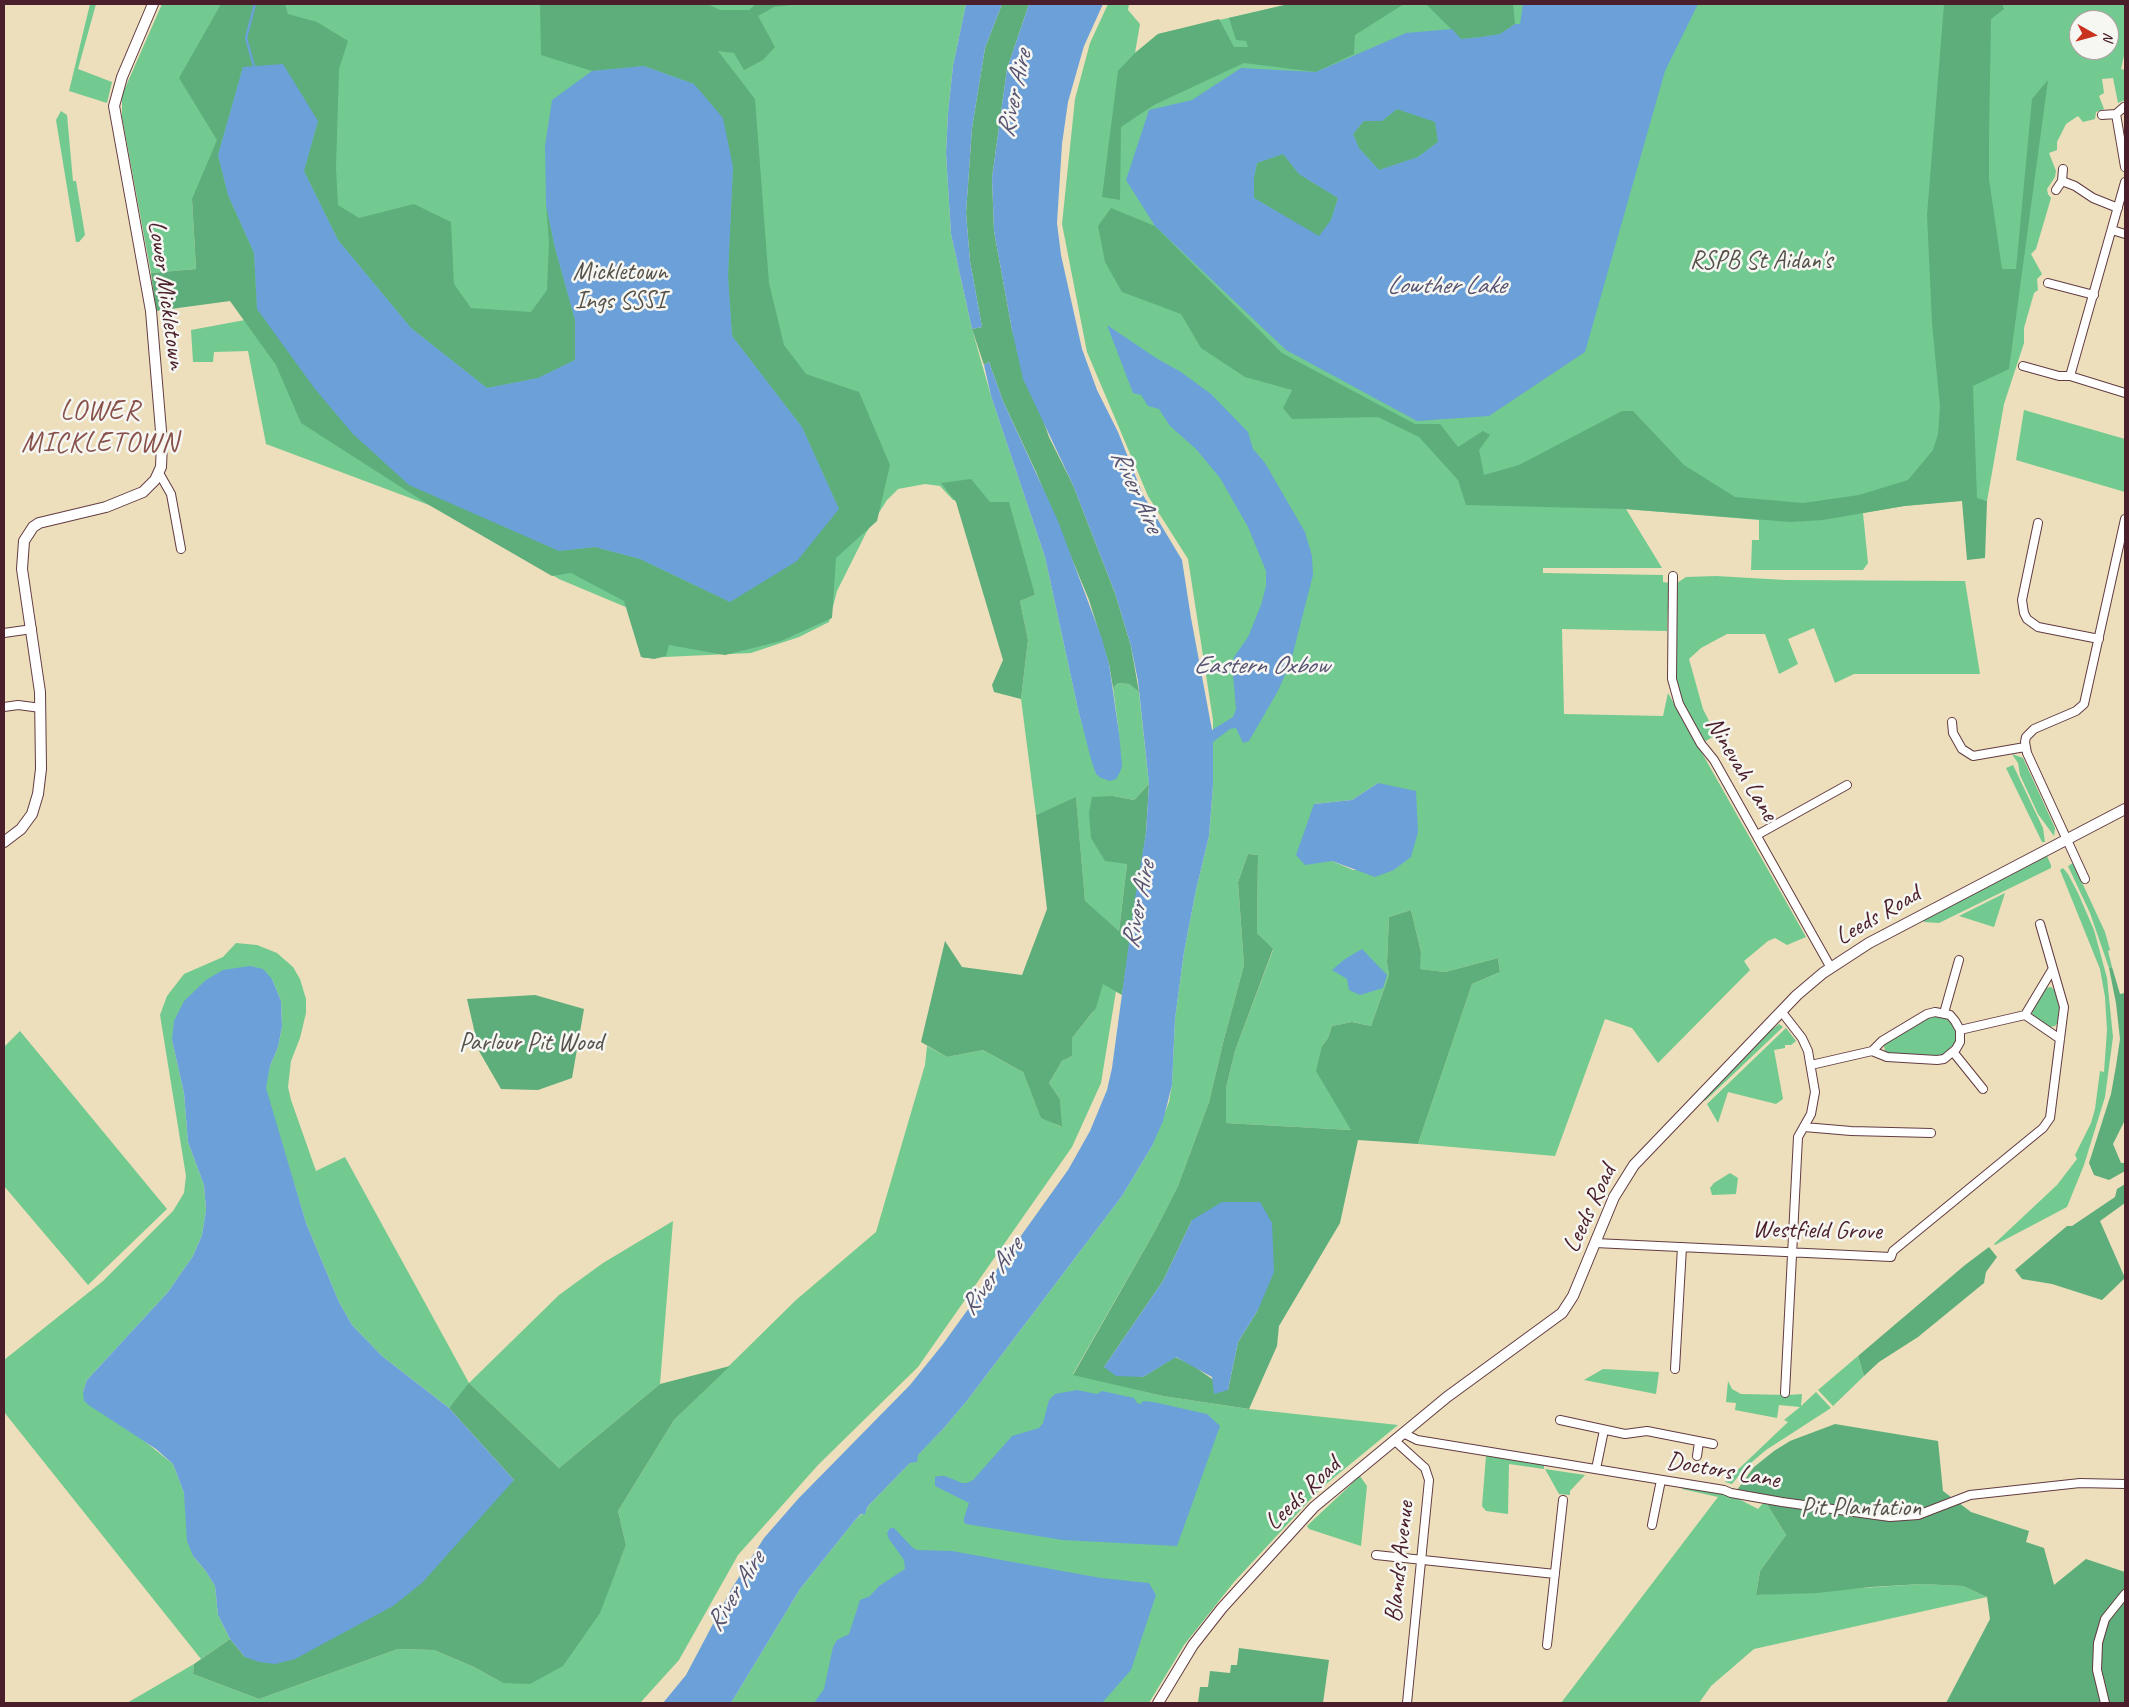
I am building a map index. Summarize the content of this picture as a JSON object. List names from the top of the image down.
{
  "streets": {
    "street": [
      "Lower Mickletown",
      "Ninevah Lane",
      "Leeds Road",
      "Westfield Grove",
      "Doctors Lane",
      "Blands Avenue"
    ]
  },
  "crossings": [
    ["Ninevah Lane", "Leeds Road"],
    ["Leeds Road", "Westfield Grove"],
    ["Leeds Road", "Doctors Lane"],
    ["Leeds Road", "Blands Avenue"]
  ],
  "districts": ["LOWER MICKLETOWN"],
  "water": ["River Aire", "Lowther Lake", "Eastern Oxbow"],
  "parks": [
    "RSPB St Aidan's",
    "Mickletown Ings SSSI",
    "Parlour Pit Wood",
    "Pit Plantation"
  ],
  "north": "right"
}
